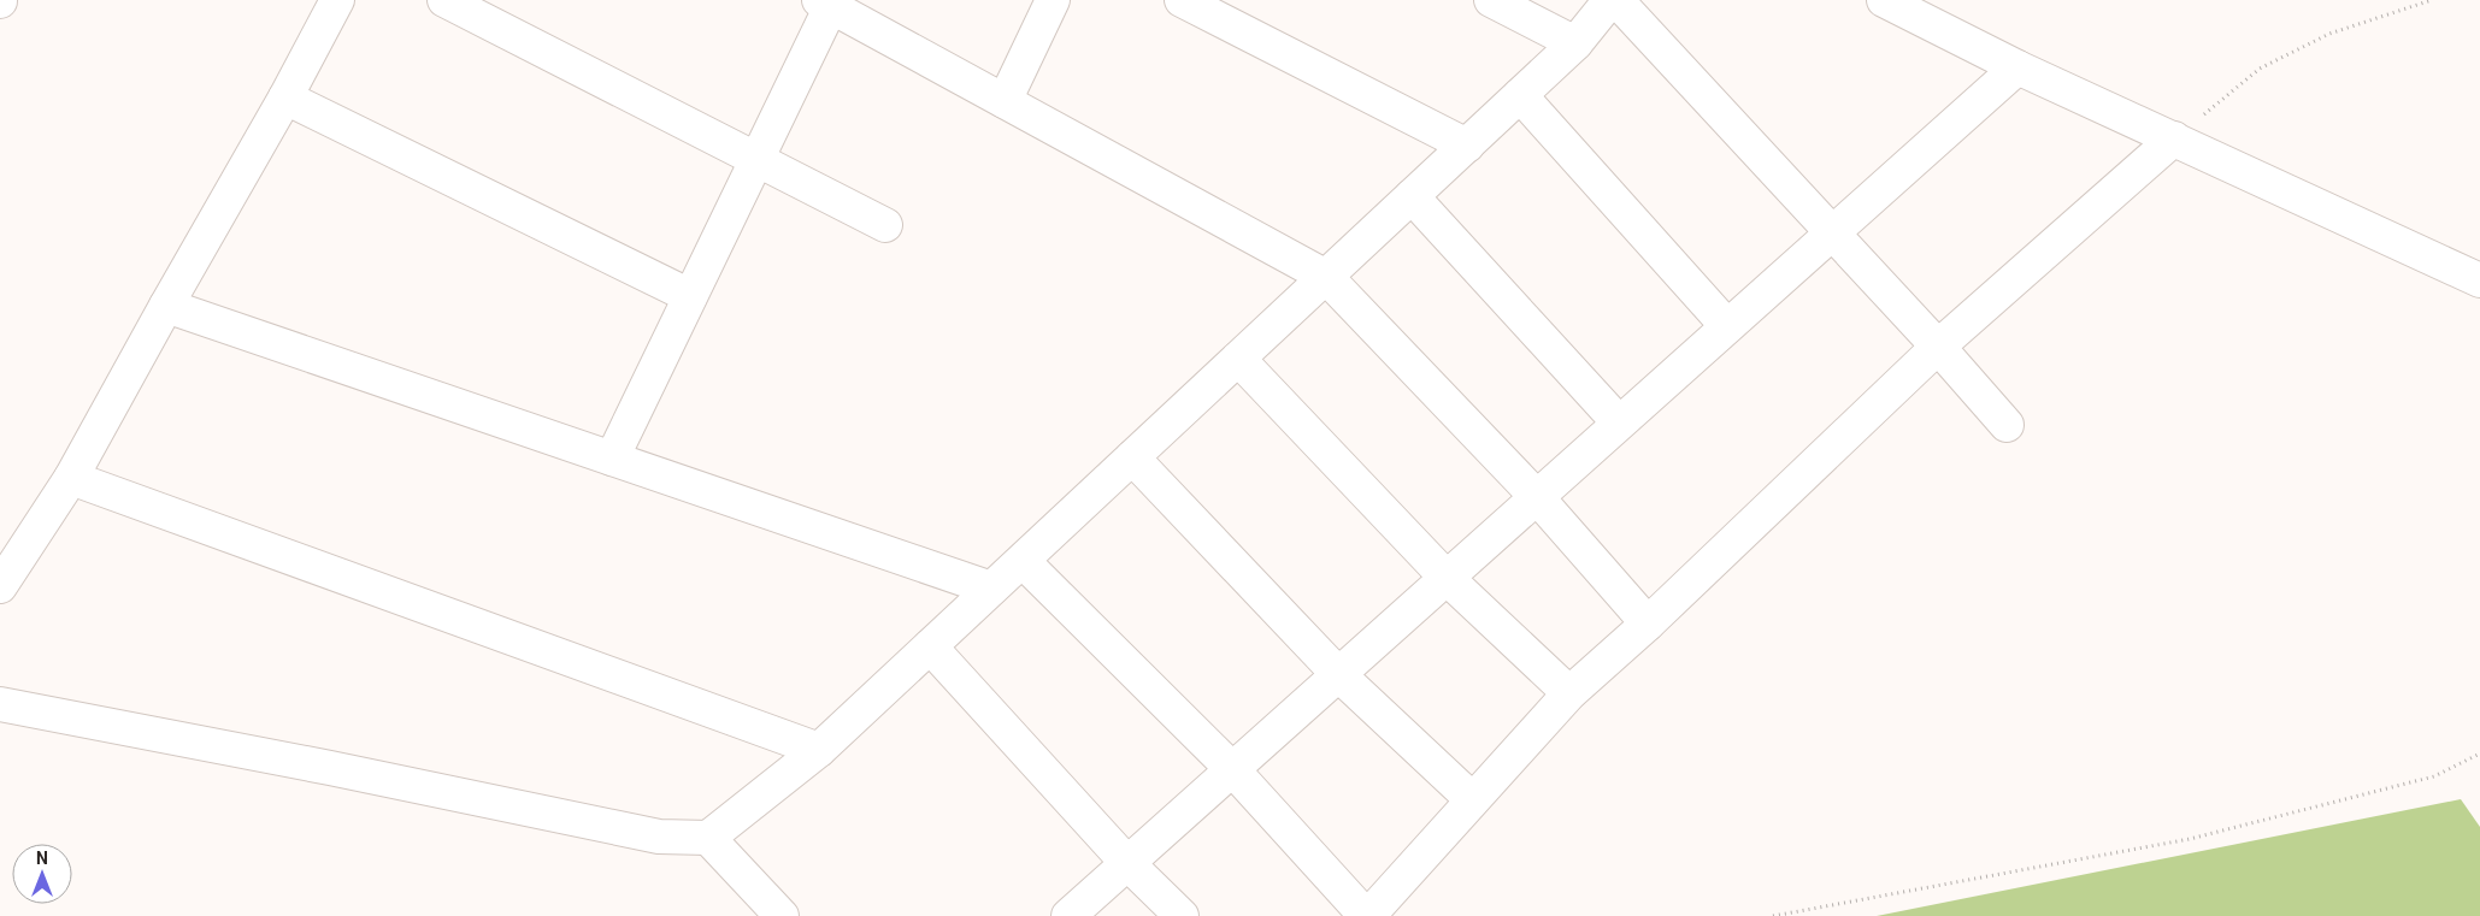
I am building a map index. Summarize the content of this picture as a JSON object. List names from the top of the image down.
{
  "north": "top"
}
